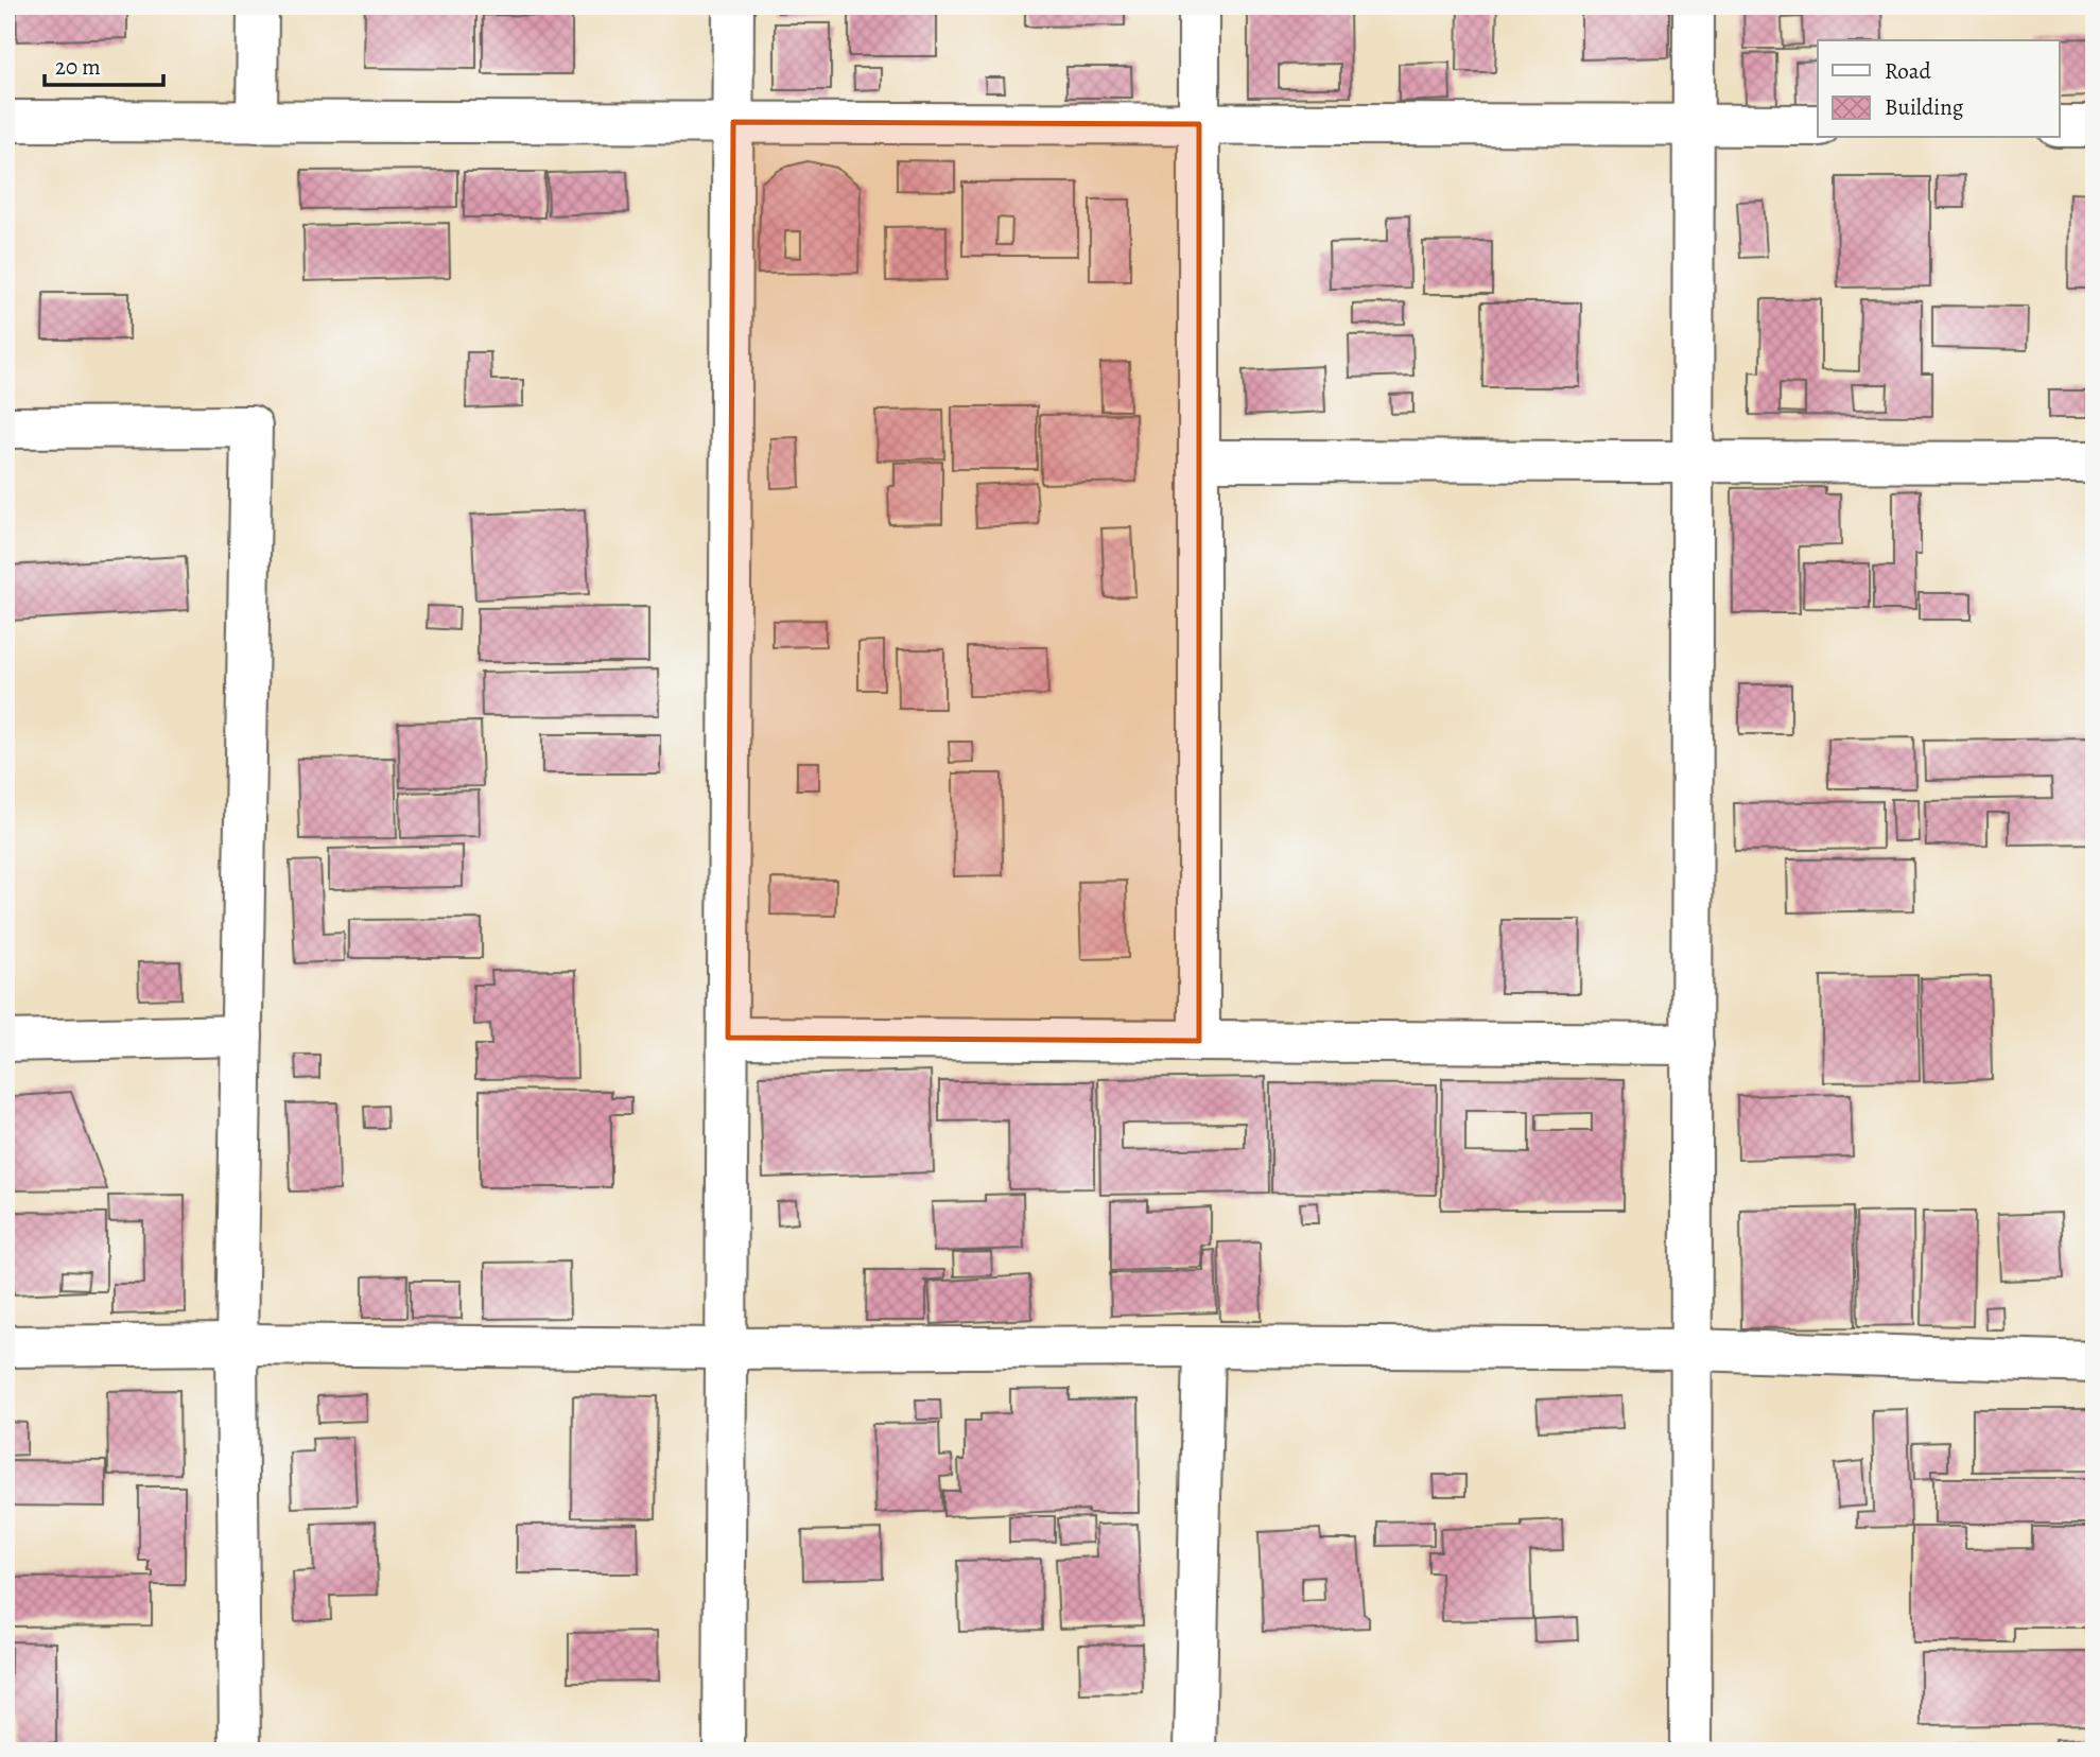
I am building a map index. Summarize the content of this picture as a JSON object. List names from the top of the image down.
{
  "legend": ["Road", "Building"],
  "scale_bar": "20 m"
}
